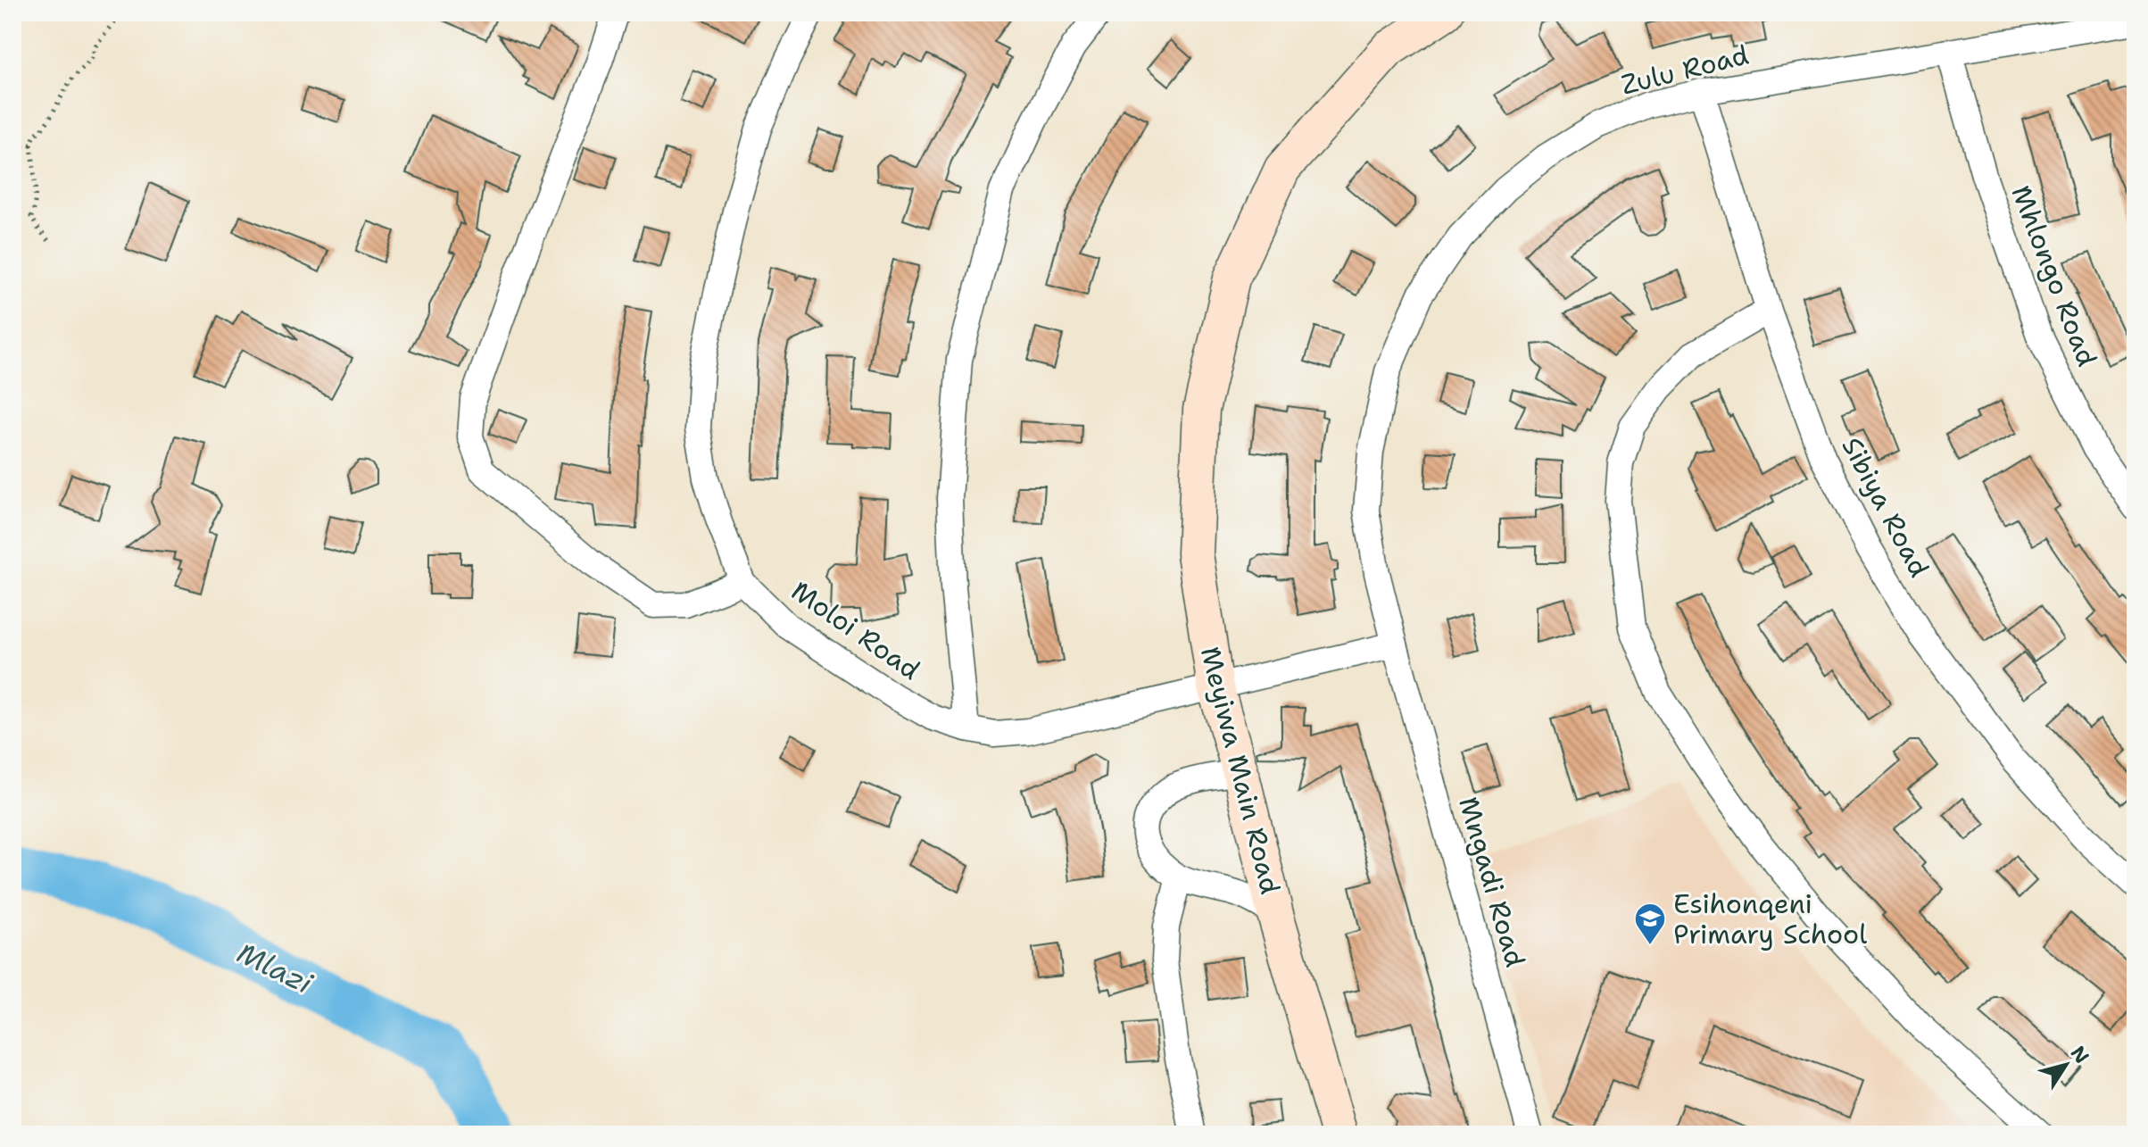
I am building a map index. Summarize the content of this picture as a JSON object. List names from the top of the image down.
{
  "streets": {
    "street": [
      "Zulu Road",
      "Mhlongo Road",
      "Sibiya Road",
      "Moloi Road",
      "Meyiwa Main Road",
      "Mngadi Road"
    ]
  },
  "crossings": [
    ["Zulu Road", "Mhlongo Road"],
    ["Zulu Road", "Sibiya Road"],
    ["Zulu Road", "Moloi Road"],
    ["Zulu Road", "Mngadi Road"],
    ["Moloi Road", "Meyiwa Main Road"],
    ["Moloi Road", "Mngadi Road"]
  ],
  "water": ["Mlazi"],
  "places": {
    "school or university": ["Esihonqeni Primary School"]
  },
  "north": "top right"
}
